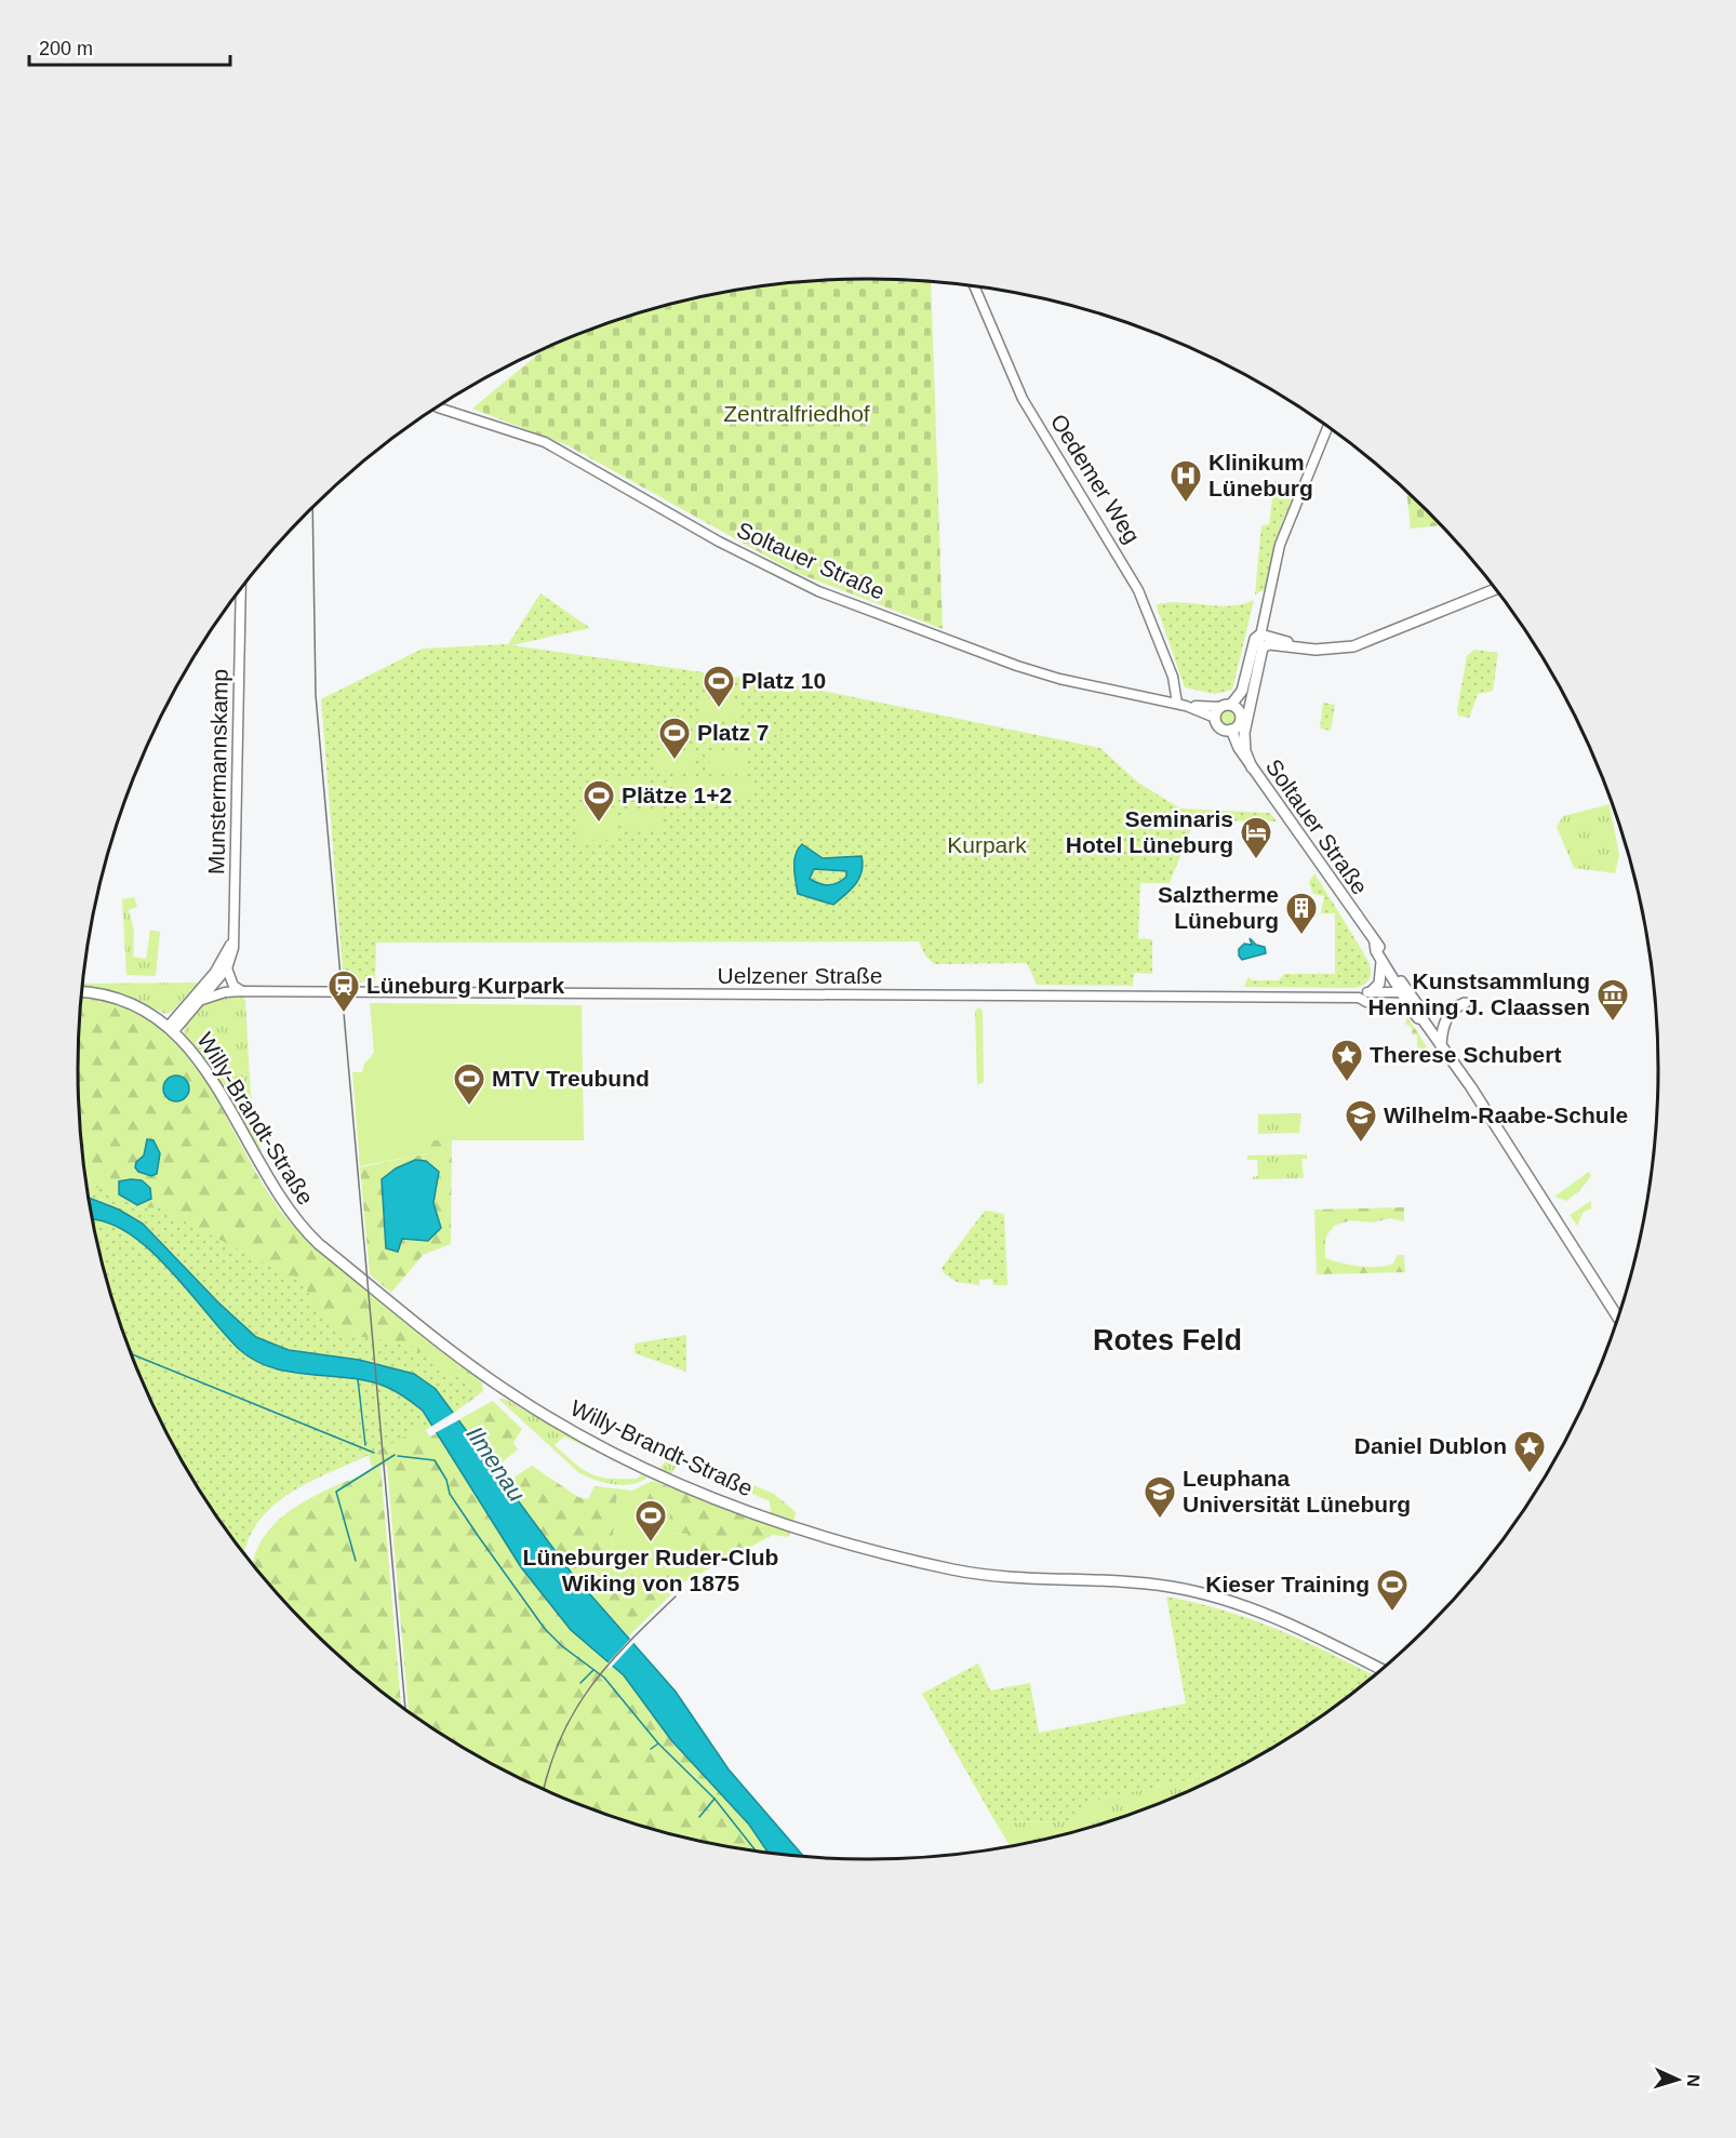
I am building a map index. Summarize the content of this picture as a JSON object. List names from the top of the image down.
{
  "streets": {
    "main road": ["Soltauer Straße", "Willy-Brandt-Straße"],
    "street": ["Oedemer Weg", "Munstermannskamp", "Uelzener Straße"]
  },
  "crossings": [
    ["Oedemer Weg", "Soltauer Straße"],
    ["Soltauer Straße", "Uelzener Straße"],
    ["Munstermannskamp", "Uelzener Straße"],
    ["Munstermannskamp", "Willy-Brandt-Straße"]
  ],
  "districts": ["Rotes Feld"],
  "water": ["Ilmenau"],
  "parks": ["Zentralfriedhof", "Kurpark"],
  "places": {
    "hospital": ["Klinikum Lüneburg"],
    "sports": [
      "Platz 10",
      "Platz 7",
      "Plätze 1+2",
      "MTV Treubund",
      "Lüneburger Ruder-Club Wiking von 1875",
      "Kieser Training"
    ],
    "hotel": ["Seminaris Hotel Lüneburg"],
    "building": ["Salztherme Lüneburg"],
    "station": ["Lüneburg Kurpark"],
    "museum": ["Kunstsammlung Henning J. Claassen"],
    "place": ["Therese Schubert", "Daniel Dublon"],
    "school or university": ["Wilhelm-Raabe-Schule", "Leuphana Universität Lüneburg"]
  },
  "scale_bar": "200 m",
  "north": "right"
}
